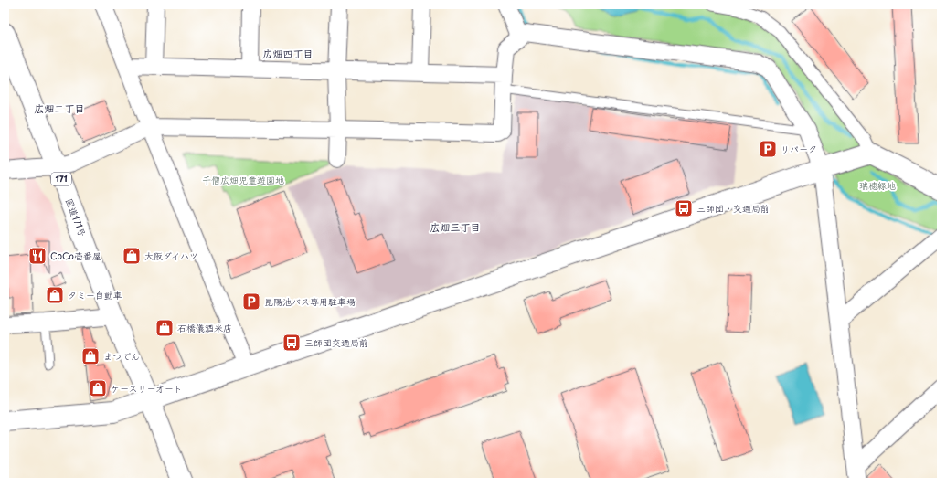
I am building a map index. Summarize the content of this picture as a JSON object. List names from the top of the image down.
{
  "streets": {
    "main road": ["171", "国道171号"]
  },
  "districts": ["広畑四丁目", "広畑二丁目", "広畑三丁目"],
  "parks": ["千僧広畑児童遊園地", "瑞穂緑地"],
  "places": {
    "parking": ["リパーク", "昆陽池バス専用駐車場"],
    "bus stop": ["三師団・交通局前", "三師団交通局前"],
    "restaurant": ["CoCo壱番屋"],
    "shop": [
      "大阪ダイハツ",
      "タミー自動車",
      "石橋儀酒米店",
      "まつでん",
      "ケースリーオート"
    ]
  }
}
